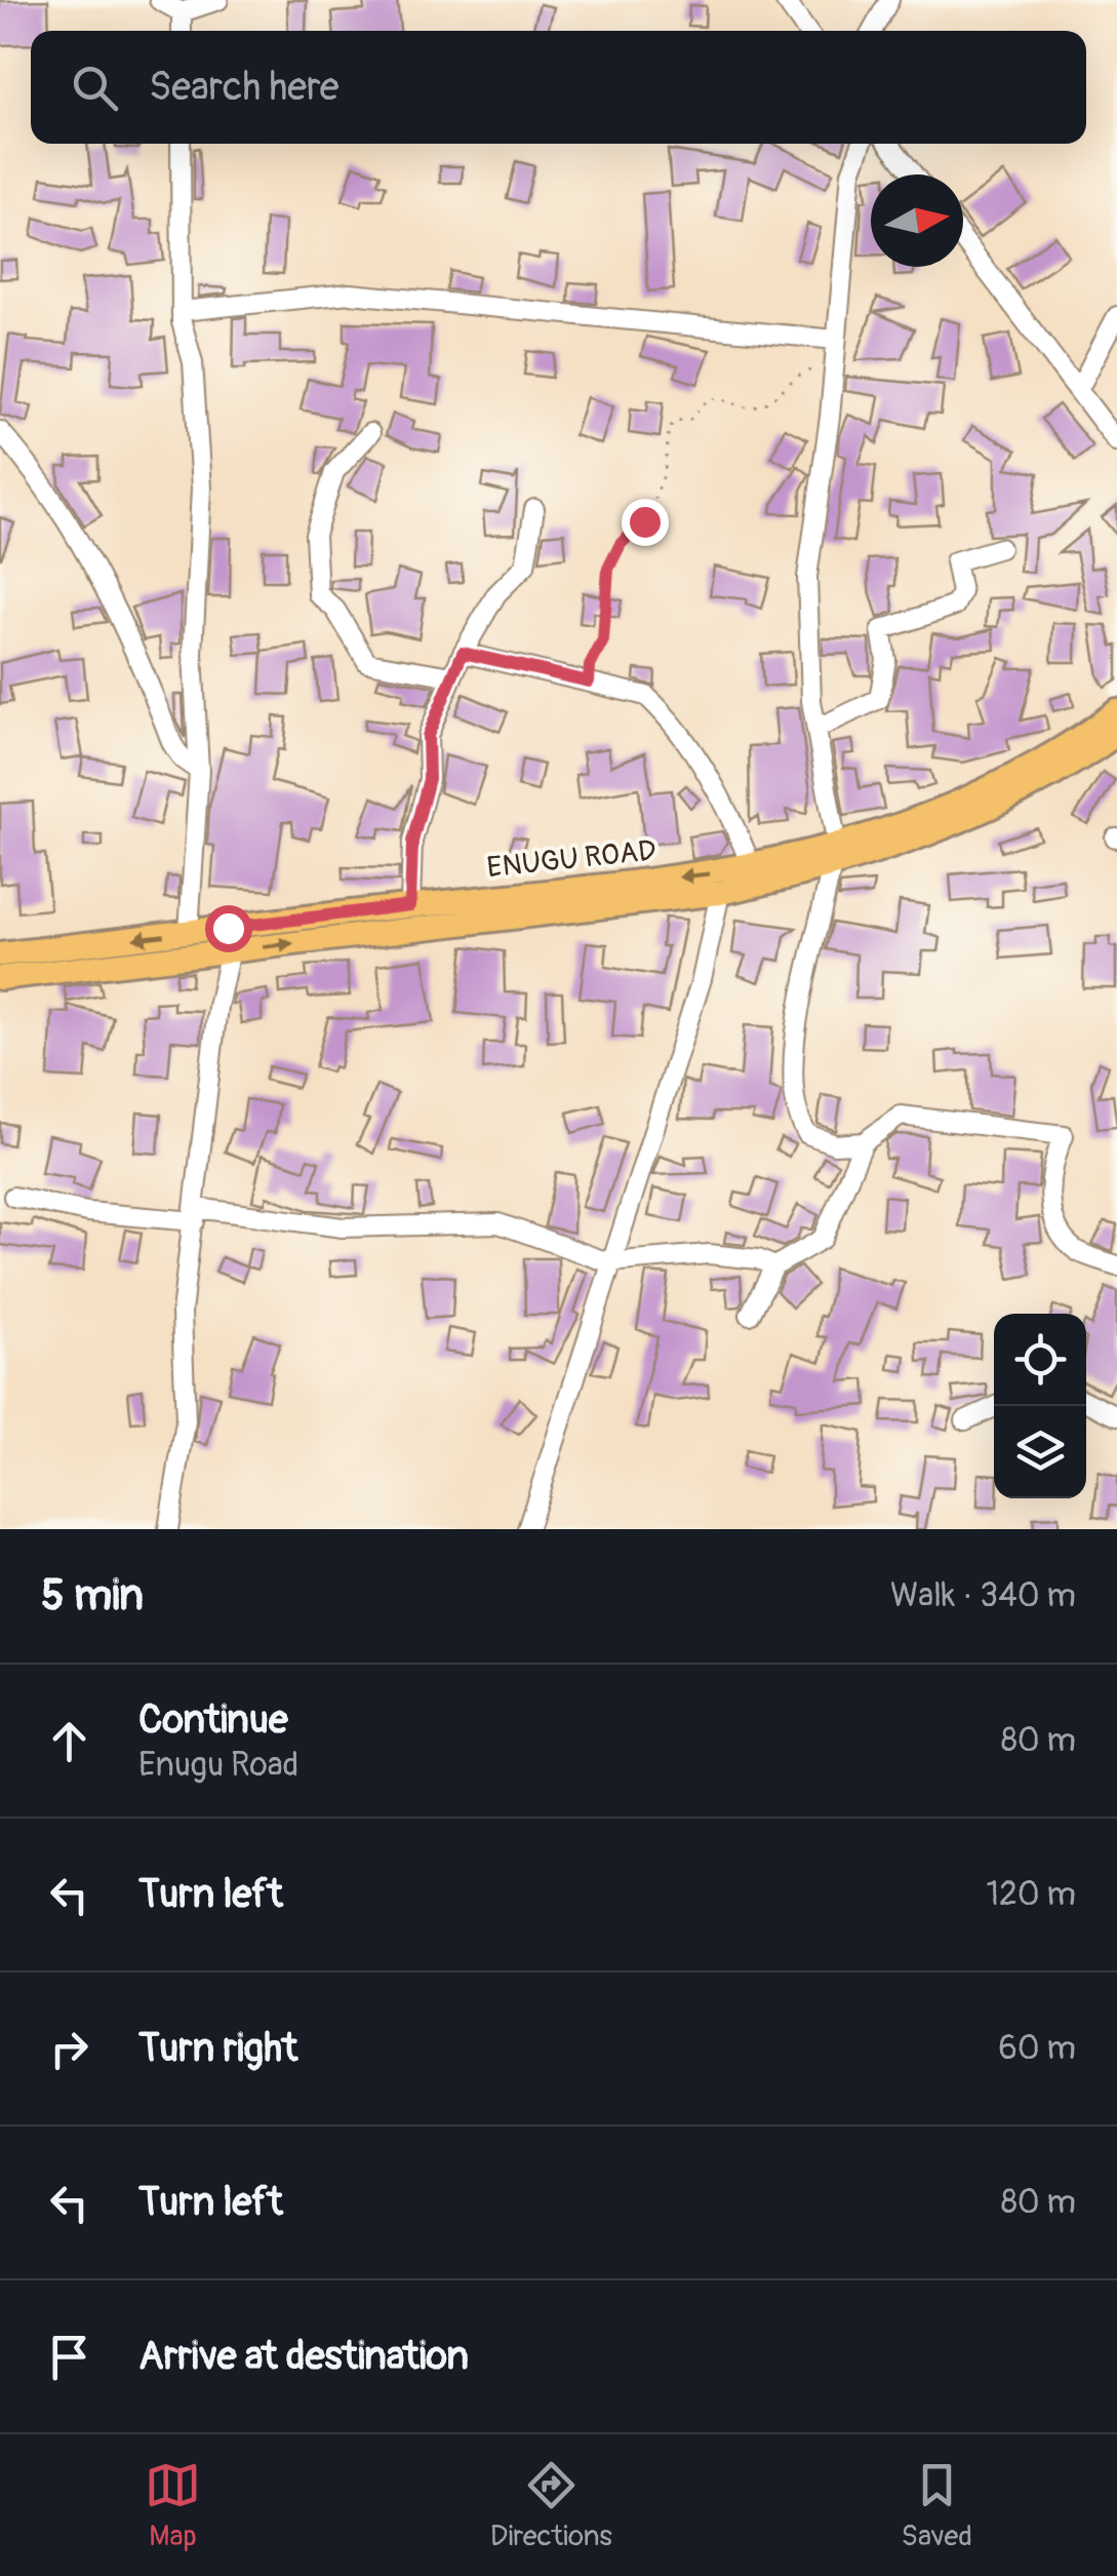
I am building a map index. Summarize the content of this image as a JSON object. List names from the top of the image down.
{
  "streets": {
    "main road": ["ENUGU ROAD"]
  },
  "north": "right",
  "page": {
    "search": "Search here",
    "heading": ["5 min", "Walk · 340 m"],
    "list": [
      ["Continue", "Enugu Road", "80 m"],
      ["Turn left", "120 m"],
      ["Turn right", "60 m"],
      ["Turn left", "80 m"],
      "Arrive at destination"
    ],
    "nav": ["Map", "Directions", "Saved"]
  }
}
